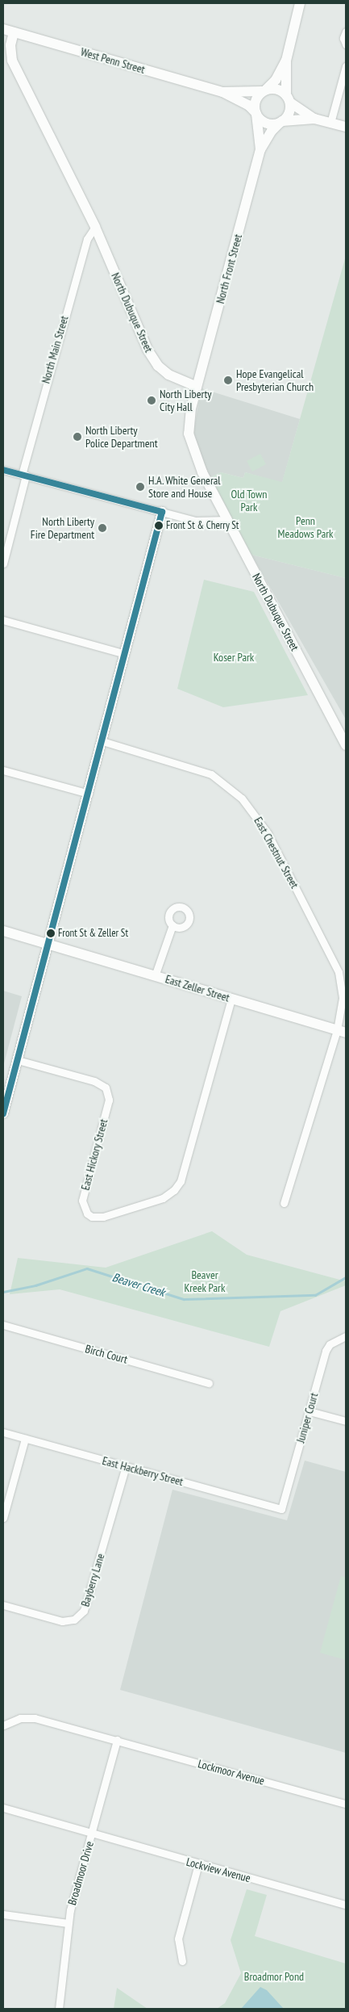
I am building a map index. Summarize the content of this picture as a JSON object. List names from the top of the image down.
{
  "streets": {
    "street": [
      "West Penn Street",
      "North Front Street",
      "North Dubuque Street",
      "North Main Street",
      "East Chestnut Street",
      "East Zeller Street",
      "East Hickory Street",
      "Birch Court",
      "Juniper Court",
      "East Hackberry Street",
      "Bayberry Lane",
      "Lockmoor Avenue",
      "Lockview Avenue",
      "Broadmoor Drive"
    ]
  },
  "crossings": [
    ["West Penn Street", "North Front Street"],
    ["West Penn Street", "North Dubuque Street"],
    ["North Front Street", "North Dubuque Street"],
    ["North Dubuque Street", "North Main Street"],
    ["East Chestnut Street", "East Zeller Street"],
    ["East Zeller Street", "East Hickory Street"],
    ["Juniper Court", "East Hackberry Street"],
    ["East Hackberry Street", "Bayberry Lane"],
    ["Lockmoor Avenue", "Broadmoor Drive"],
    ["Lockview Avenue", "Broadmoor Drive"]
  ],
  "water": ["Beaver Creek"],
  "parks": [
    "Old Town Park",
    "Penn Meadows Park",
    "Koser Park",
    "Beaver Kreek Park",
    "Broadmor Pond"
  ],
  "places": [
    "Hope Evangelical Presbyterian Church",
    "North Liberty City Hall",
    "North Liberty Police Department",
    "H.A. White General Store and House",
    "Front St & Cherry St",
    "North Liberty Fire Department",
    "Front St & Zeller St"
  ]
}
